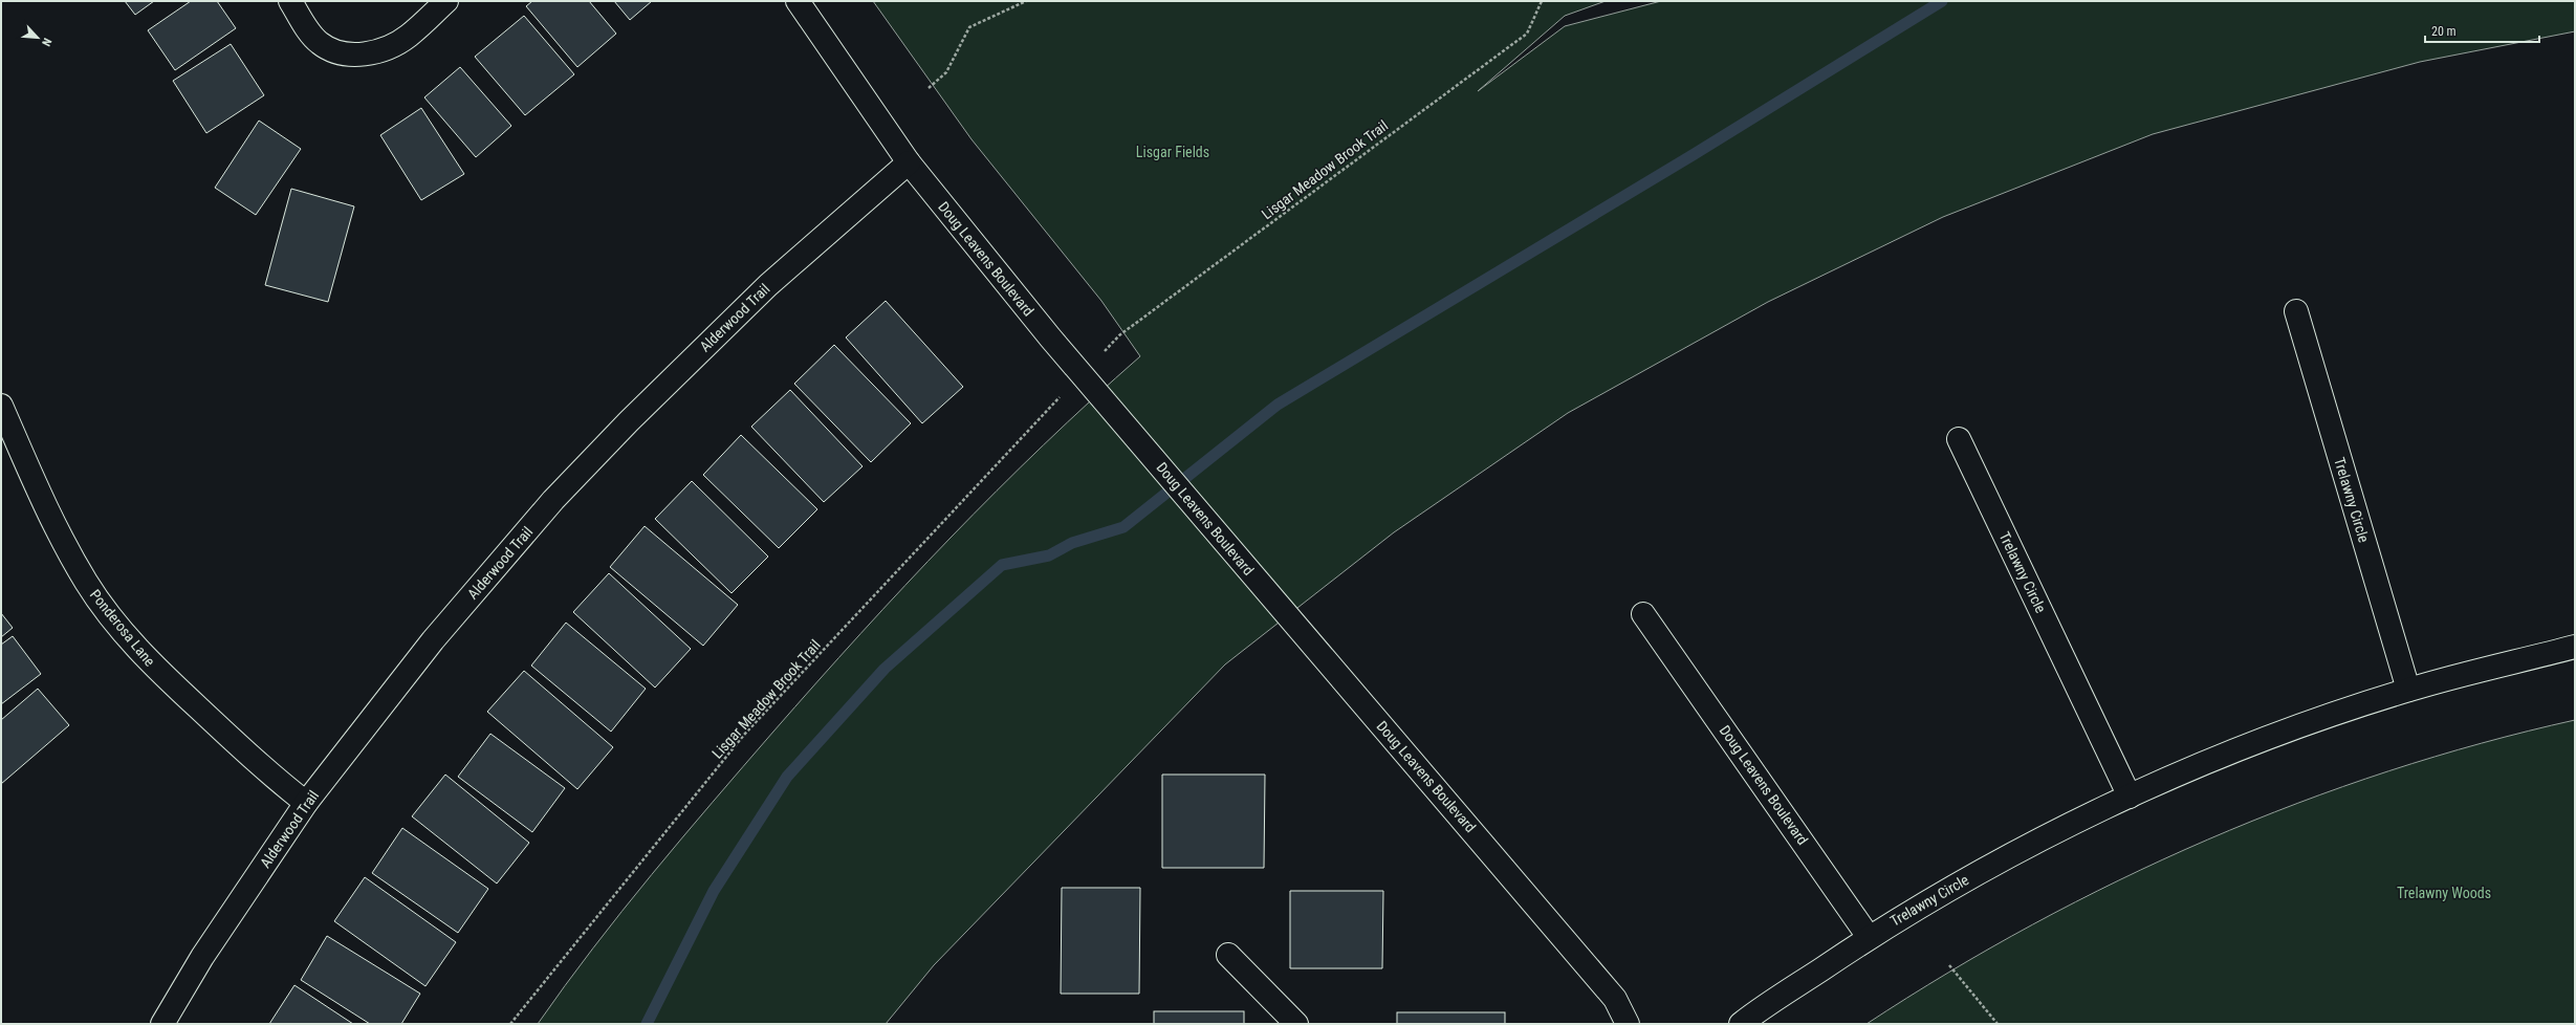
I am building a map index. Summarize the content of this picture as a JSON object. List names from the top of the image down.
{
  "streets": {
    "street": [
      "Doug Leavens Boulevard",
      "Alderwood Trail",
      "Trelawny Circle",
      "Ponderosa Lane"
    ],
    "path": ["Lisgar Meadow Brook Trail"]
  },
  "crossings": [
    ["Doug Leavens Boulevard", "Alderwood Trail"],
    ["Doug Leavens Boulevard", "Trelawny Circle"],
    ["Alderwood Trail", "Ponderosa Lane"]
  ],
  "parks": ["Lisgar Fields", "Trelawny Woods"],
  "scale_bar": "20 m",
  "north": "bottom right"
}
